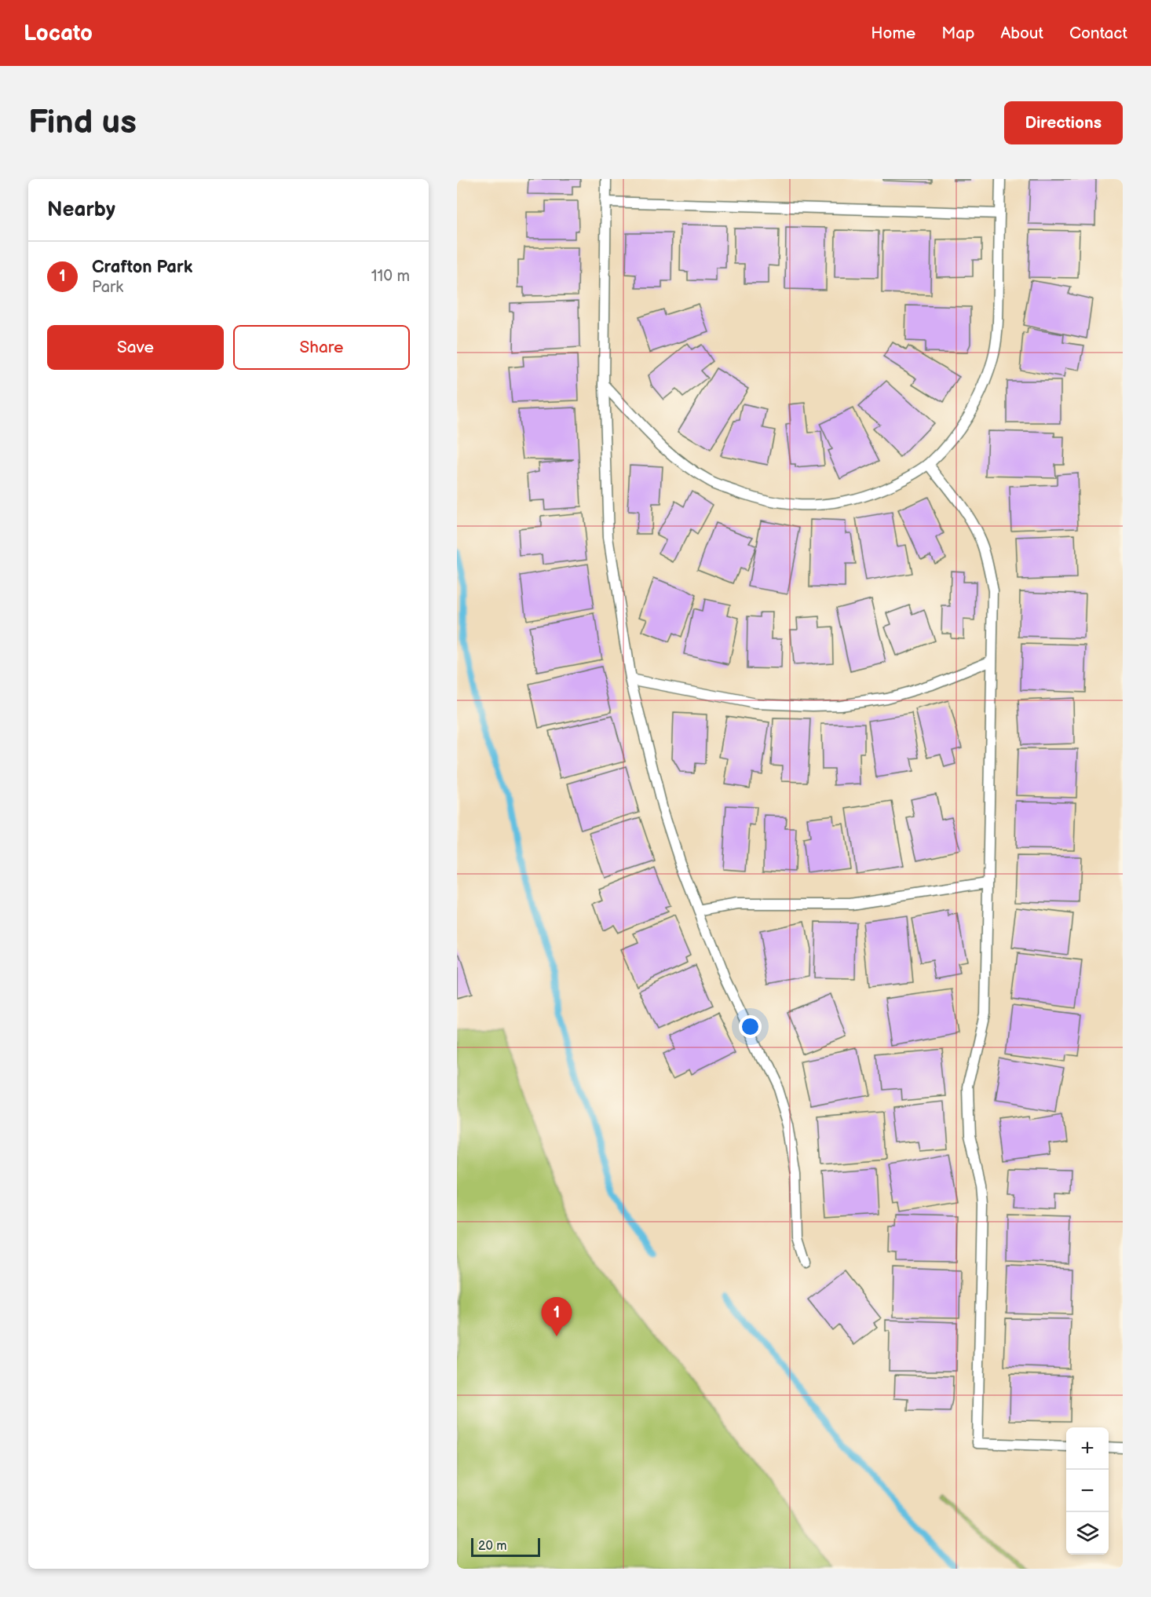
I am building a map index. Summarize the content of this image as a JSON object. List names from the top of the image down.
{
  "scale_bar": "20 m",
  "page": {
    "header": "Locato",
    "nav": [
      "Home",
      "Map",
      "About",
      "Contact"
    ],
    "buttons": [
      "Directions",
      ["Save", "Share"]
    ],
    "title": "Find us",
    "heading": "Nearby",
    "list": [
      {
        "mark": "1",
        "name": "Crafton Park",
        "note": "Park",
        "value": "110 m"
      }
    ],
    "pins": "1",
    "map_buttons": ["+", "−"],
    "scale": "20 m"
  }
}
